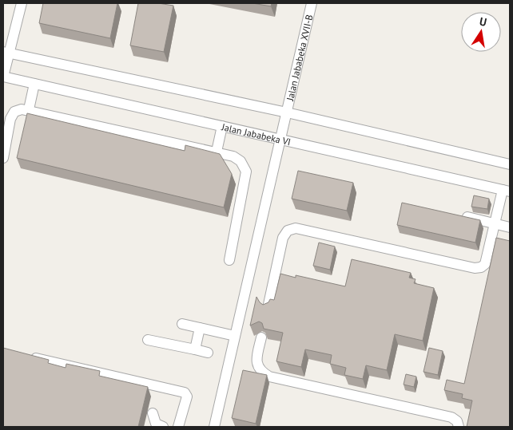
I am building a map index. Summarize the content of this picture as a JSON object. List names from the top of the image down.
{
  "streets": {
    "street": ["Jalan Jababeka XVII-B", "Jalan Jababeka VI"]
  },
  "crossings": [
    ["Jalan Jababeka XVII-B", "Jalan Jababeka VI"]
  ],
  "north": "top"
}
